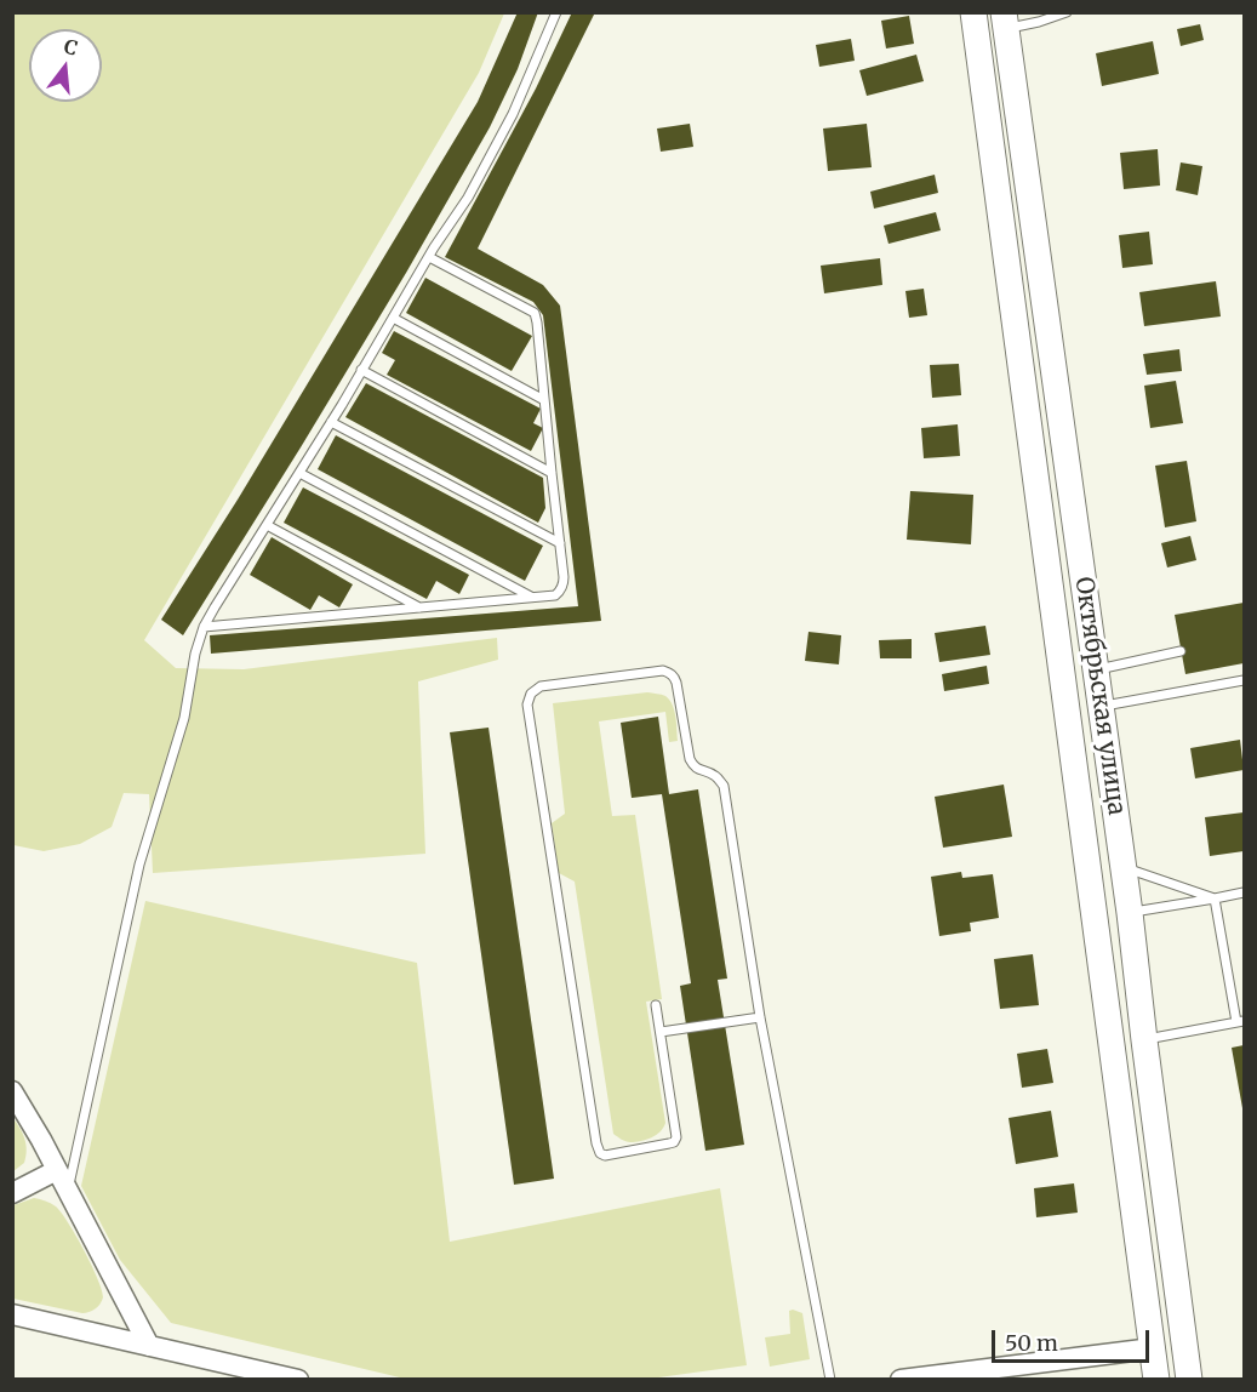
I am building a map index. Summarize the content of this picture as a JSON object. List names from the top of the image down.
{
  "streets": {
    "main road": ["Октябрьская улица"]
  },
  "scale_bar": "50 m",
  "north": "top"
}
